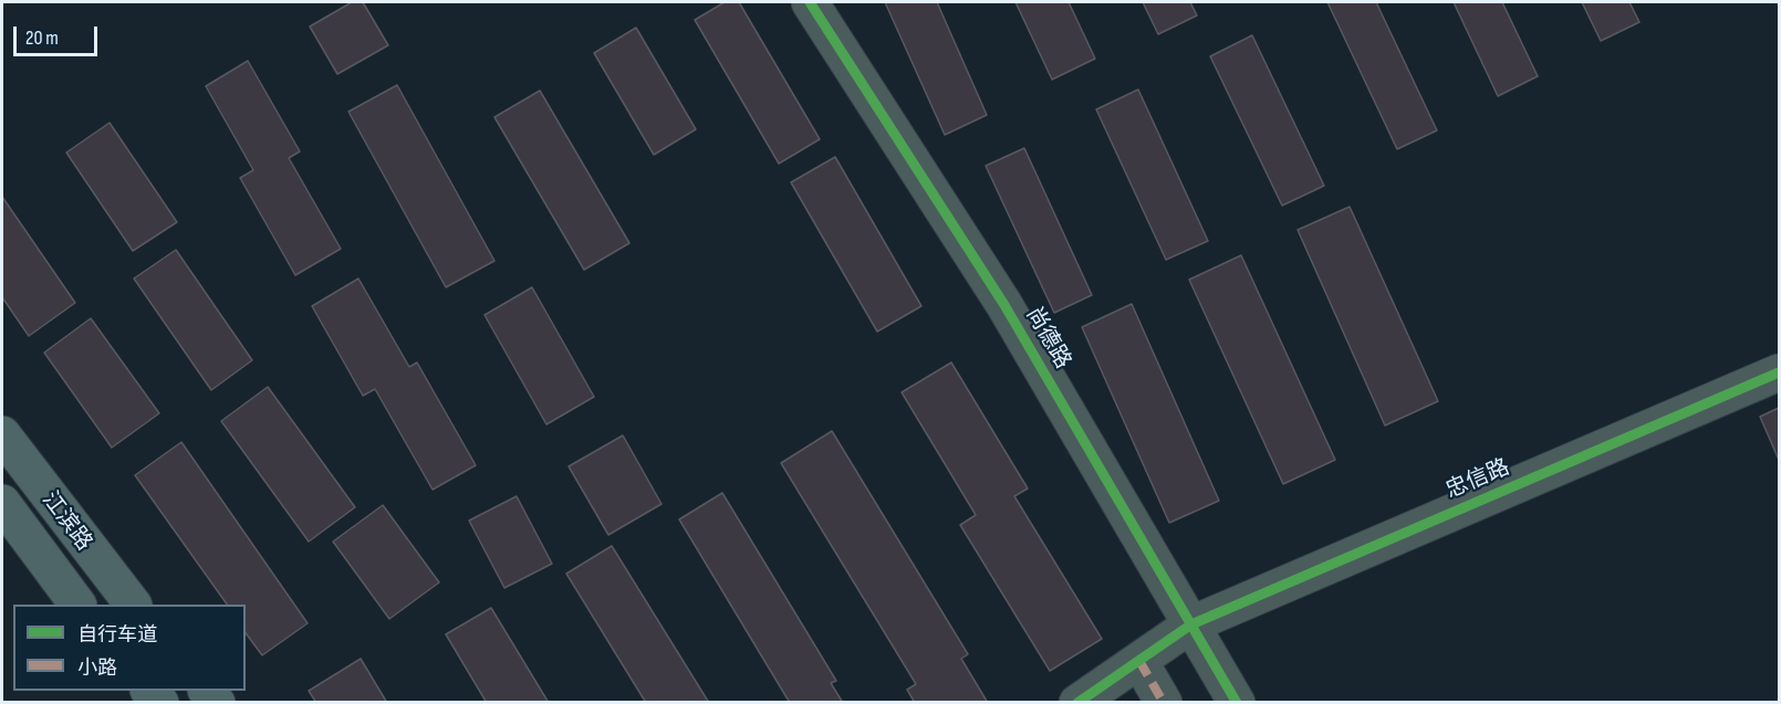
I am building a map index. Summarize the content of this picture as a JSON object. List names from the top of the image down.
{
  "streets": {
    "main road": ["江滨路"],
    "street": ["尚德路", "忠信路"]
  },
  "crossings": [
    ["尚德路", "忠信路"]
  ],
  "legend": ["自行车道", "小路"],
  "scale_bar": "20 m"
}
